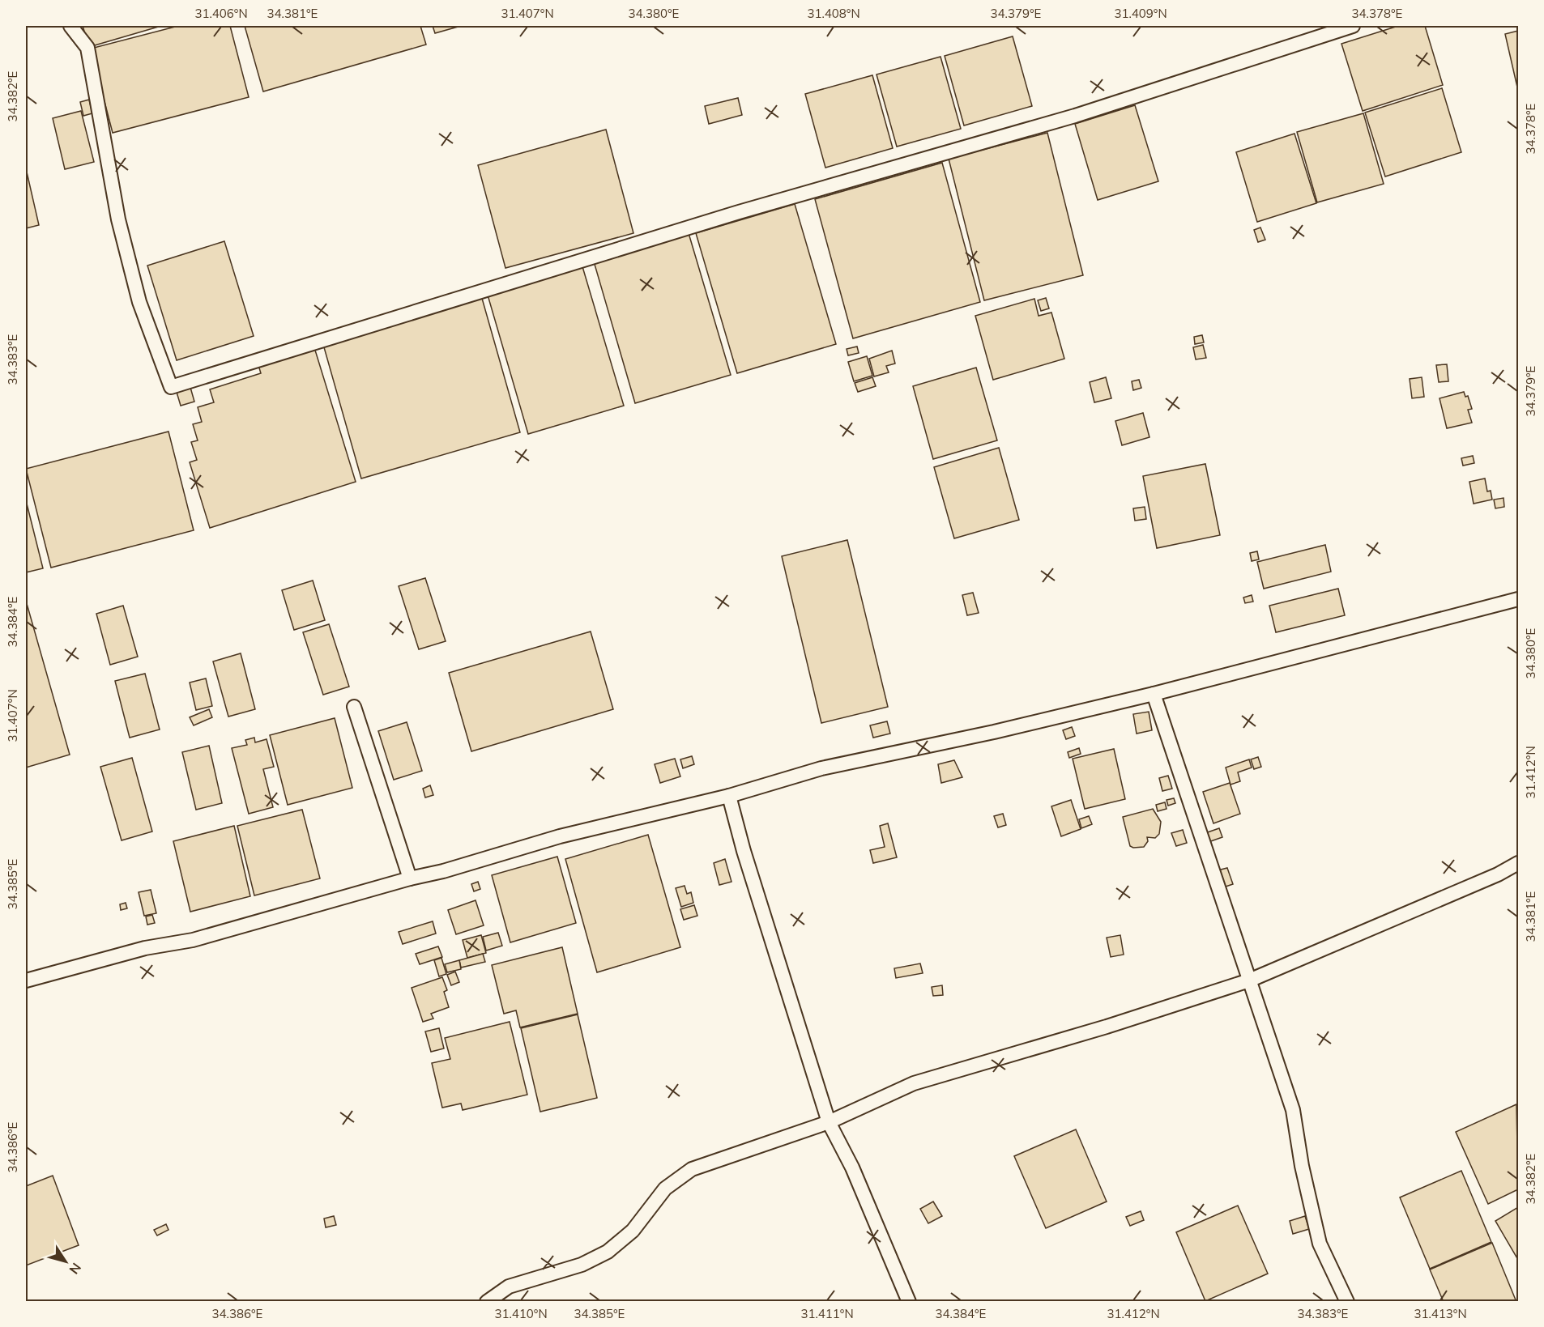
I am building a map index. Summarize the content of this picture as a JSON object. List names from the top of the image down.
{
  "north": "bottom right",
  "coordinates": [
    "31.406°N",
    "34.381°E",
    "31.407°N",
    "34.380°E",
    "31.408°N",
    "34.379°E",
    "31.409°N",
    "34.378°E",
    "34.382°E",
    "34.383°E",
    "34.384°E",
    "31.412°N",
    "34.385°E",
    "34.386°E",
    "31.410°N",
    "31.411°N",
    "31.413°N"
  ]
}
